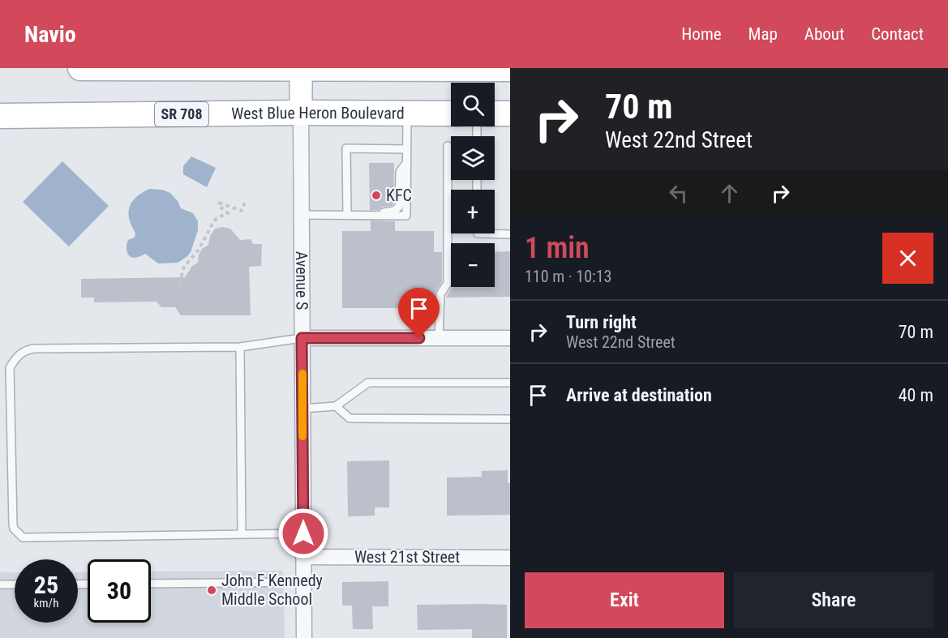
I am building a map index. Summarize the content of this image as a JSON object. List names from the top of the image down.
{
  "streets": {
    "main road": ["West Blue Heron Boulevard", "SR 708"],
    "street": ["Avenue S", "West 21st Street"]
  },
  "crossings": [
    ["West Blue Heron Boulevard", "Avenue S"],
    ["Avenue S", "West 21st Street"]
  ],
  "places": ["KFC", "John F Kennedy Middle School"],
  "page": {
    "header": "Navio",
    "nav": [
      "Home",
      "Map",
      "About",
      "Contact"
    ],
    "turn": ["70 m", "West 22nd Street"],
    "map_buttons": ["+", "−"],
    "heading": ["1 min", "110 m · 10:13"],
    "list": [
      {
        "name": "Turn right",
        "note": "West 22nd Street",
        "value": "70 m"
      },
      {
        "name": "Arrive at destination",
        "value": "40 m"
      }
    ],
    "speed": "25 km/h",
    "limit": "30",
    "buttons": ["Exit", "Share"]
  }
}
